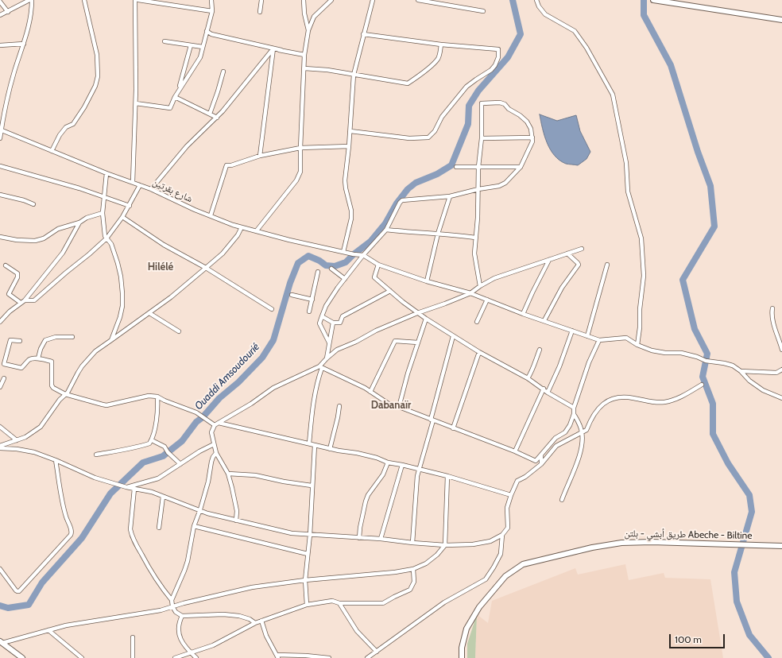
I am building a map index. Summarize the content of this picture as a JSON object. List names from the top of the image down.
{
  "streets": {
    "main road": ["طريق أبشي - بلتن Abeche - Biltine"],
    "street": ["شارع بقرتين"]
  },
  "districts": ["Hilélé", "Dabanaïr"],
  "water": ["Ouaddi Amsoudourié"],
  "scale_bar": "100 m"
}
